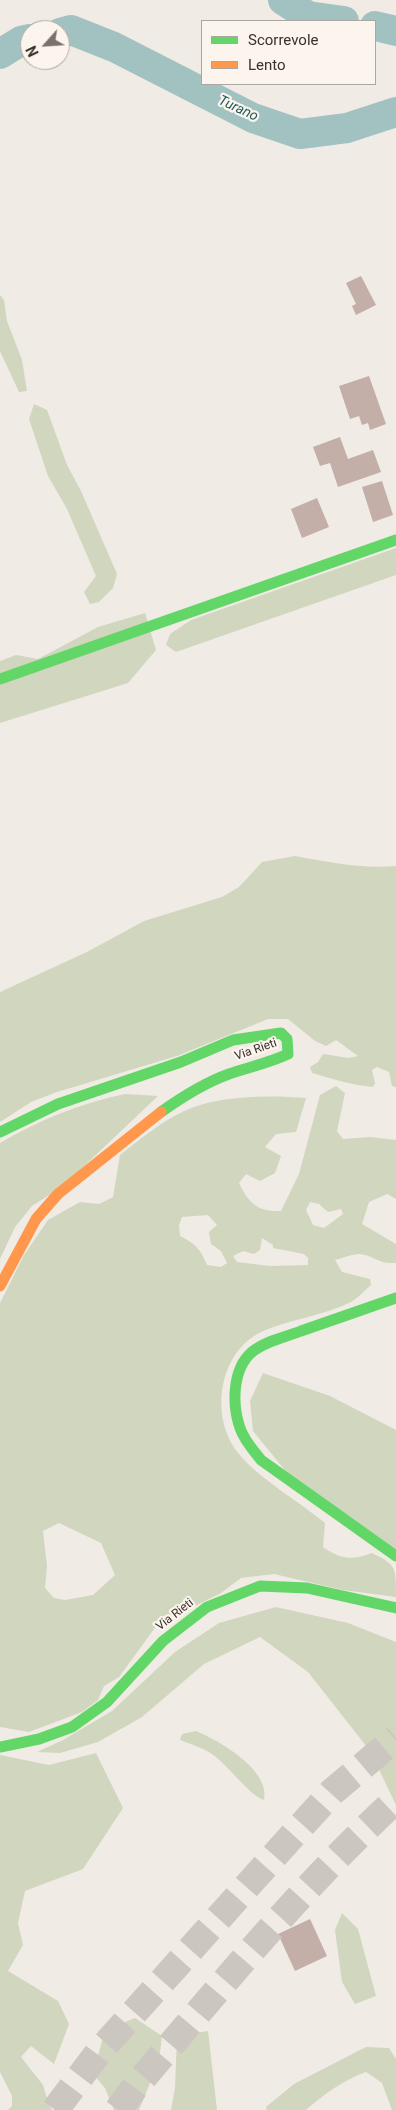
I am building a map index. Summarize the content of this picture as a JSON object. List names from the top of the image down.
{
  "streets": {
    "street": ["Via Rieti"]
  },
  "water": ["Turano"],
  "legend": ["Scorrevole", "Lento"],
  "north": "bottom left"
}
